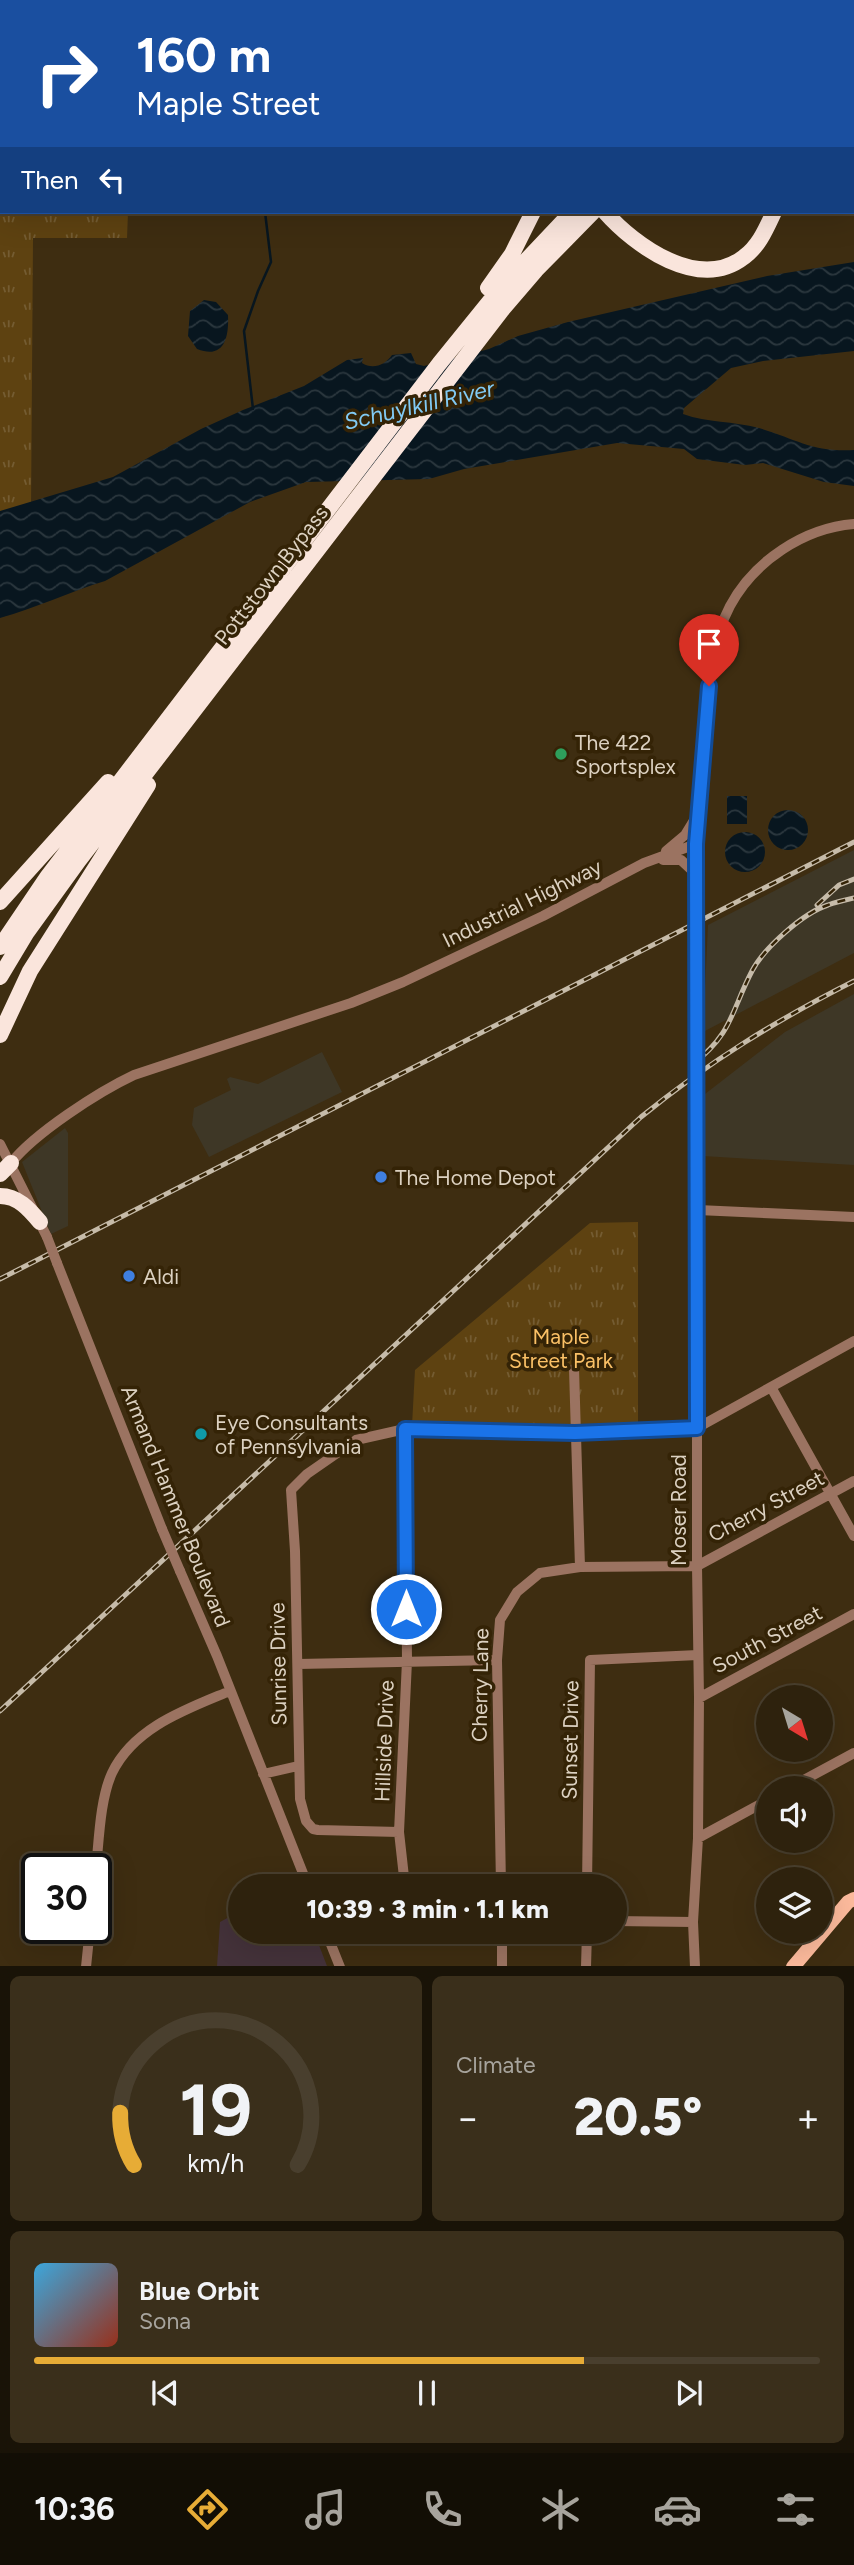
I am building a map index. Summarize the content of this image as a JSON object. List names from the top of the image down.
{
  "streets": {
    "highway": ["Pottstown Bypass"],
    "street": [
      "Industrial Highway",
      "Armand Hammer Boulevard",
      "Cherry Street",
      "Moser Road",
      "South Street",
      "Sunrise Drive",
      "Cherry Lane",
      "Sunset Drive",
      "Hillside Drive"
    ]
  },
  "crossings": [
    ["Industrial Highway", "Armand Hammer Boulevard"],
    ["Industrial Highway", "Moser Road"],
    ["Cherry Street", "Moser Road"],
    ["Cherry Street", "Cherry Lane"],
    ["Moser Road", "South Street"],
    ["Moser Road", "Cherry Lane"],
    ["Moser Road", "Sunset Drive"],
    ["Sunrise Drive", "Hillside Drive"]
  ],
  "water": ["Schuylkill River"],
  "parks": ["Maple Street Park"],
  "places": [
    "The 422 Sportsplex",
    "The Home Depot",
    "Aldi",
    "Eye Consultants of Pennsylvania"
  ],
  "north": "bottom right",
  "page": {
    "turn": ["160 m", "Maple Street"],
    "then": "Then",
    "limit": "30",
    "trip": "10:39 · 3 min · 1.1 km",
    "tile": "Climate",
    "heat": ["−", "20.5°", "+"],
    "song": ["Blue Orbit", "Sona"],
    "tabs": "10:36",
    "gauge": ["19", "km/h"]
  }
}
